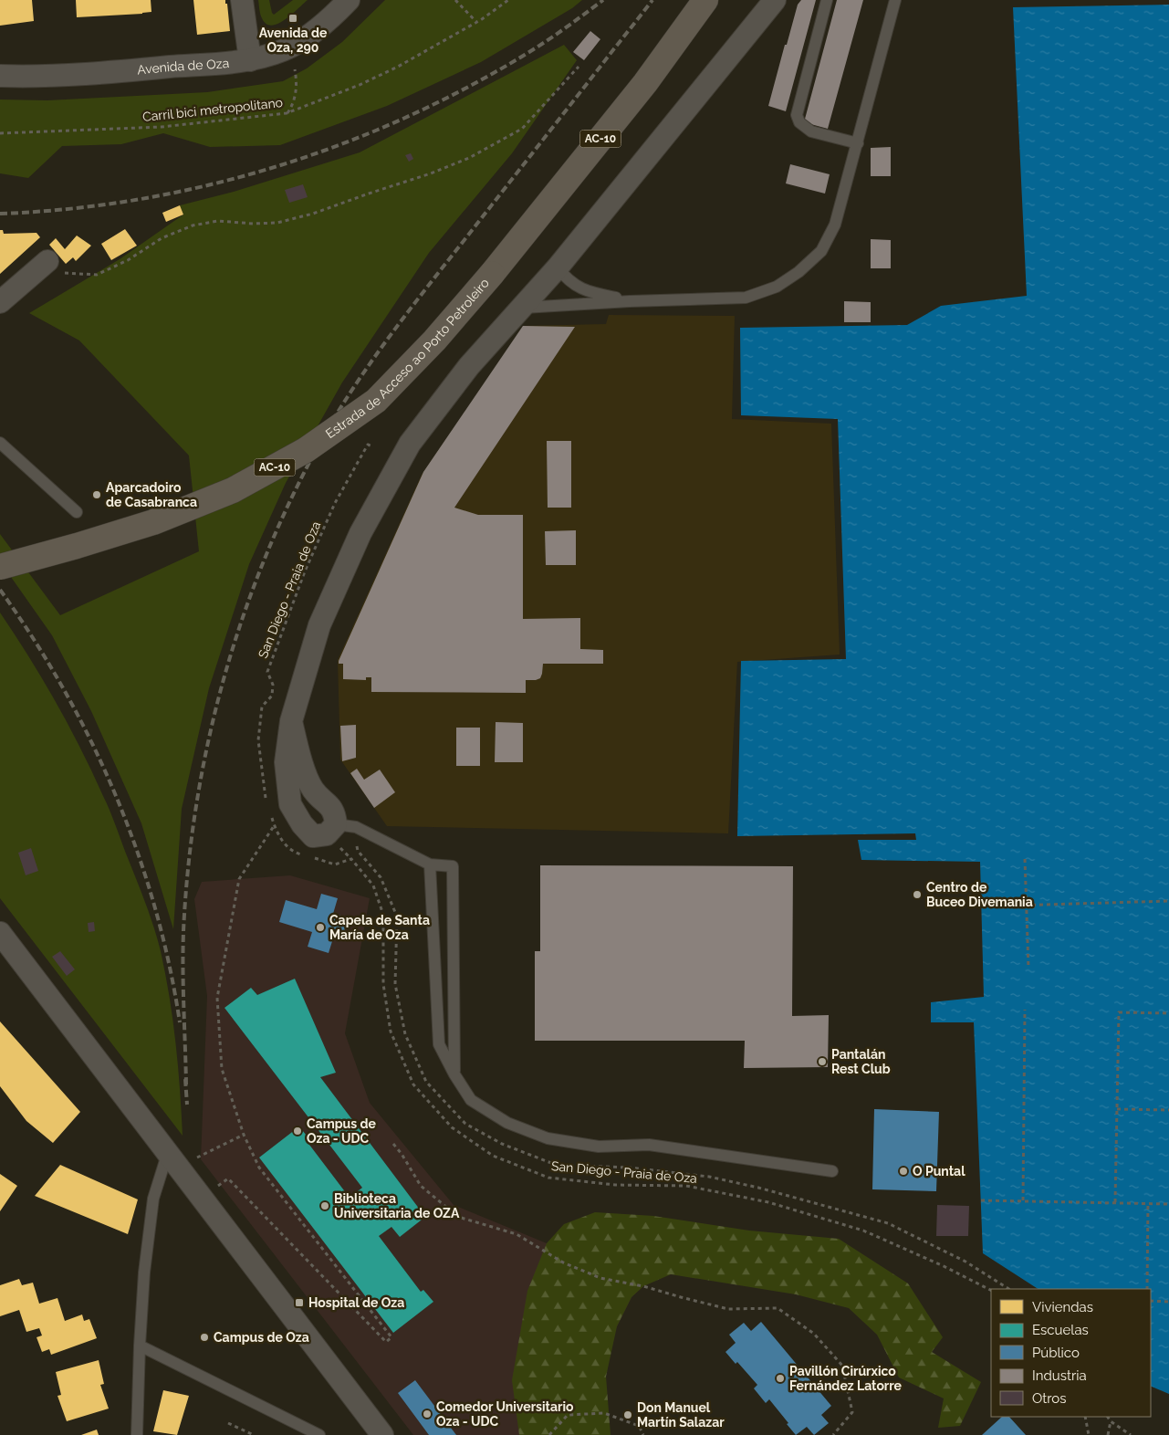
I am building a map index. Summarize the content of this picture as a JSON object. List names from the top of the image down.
{
  "streets": {
    "main road": ["AC-10", "Estrada de Acceso ao Porto Petroleiro"],
    "street": ["Avenida de Oza"],
    "path": ["Carril bici metropolitano", "San Diego - Praia de Oza"]
  },
  "places": {
    "transit": ["Avenida de Oza, 290", "Hospital de Oza"],
    "other": [
      "Aparcadoiro de Casabranca",
      "Centro de Buceo Divemania",
      "Capela de Santa María de Oza",
      "Pantalán Rest Club",
      "Campus de Oza - UDC",
      "O Puntal",
      "Biblioteca Universitaria de OZA",
      "Campus de Oza",
      "Pavillón Cirúrxico Fernández Latorre",
      "Comedor Universitario Oza - UDC",
      "Don Manuel Martín Salazar"
    ]
  },
  "legend": [
    "Viviendas",
    "Escuelas",
    "Público",
    "Industria",
    "Otros"
  ]
}
